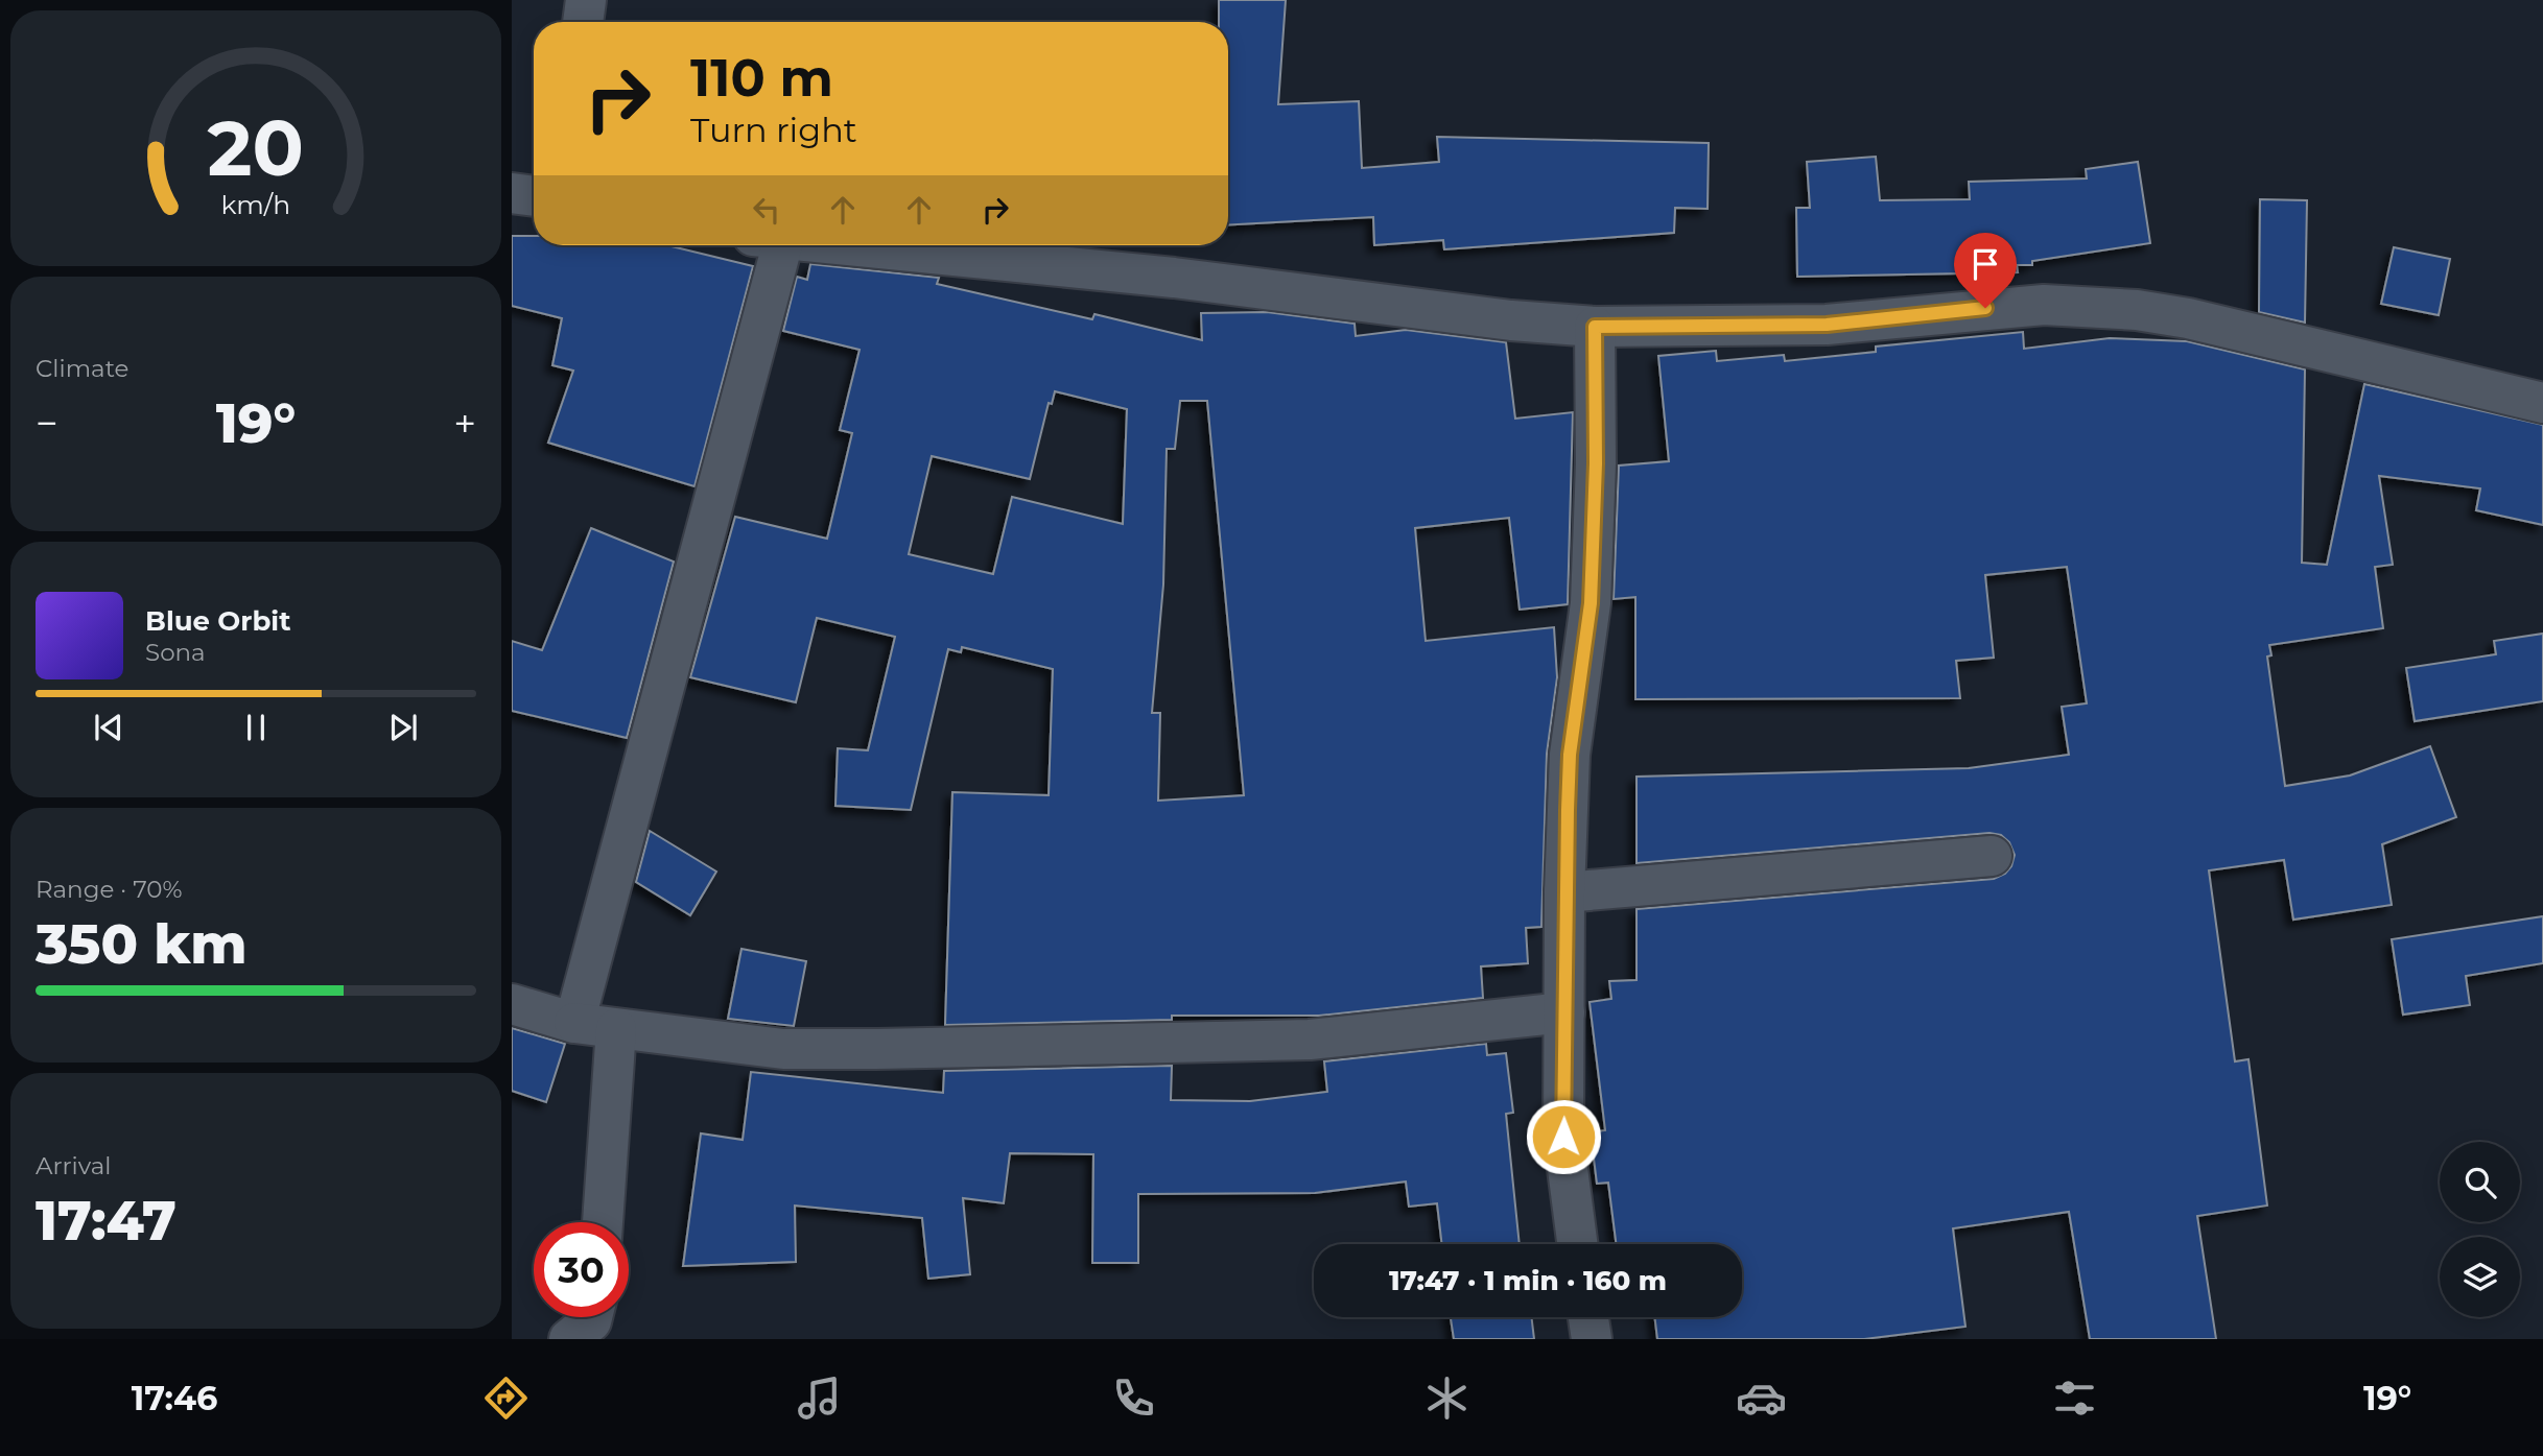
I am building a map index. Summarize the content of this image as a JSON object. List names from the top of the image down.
{
  "page": {
    "turn": ["110 m", "Turn right"],
    "tile": [
      "Climate",
      ["Range · 70%", "350 km"],
      ["Arrival", "17:47"]
    ],
    "heat": ["−", "19°", "+"],
    "song": ["Blue Orbit", "Sona"],
    "limit": "30",
    "trip": "17:47 · 1 min · 160 m",
    "tabs": ["17:46", "19°"],
    "gauge": ["20", "km/h"]
  }
}
